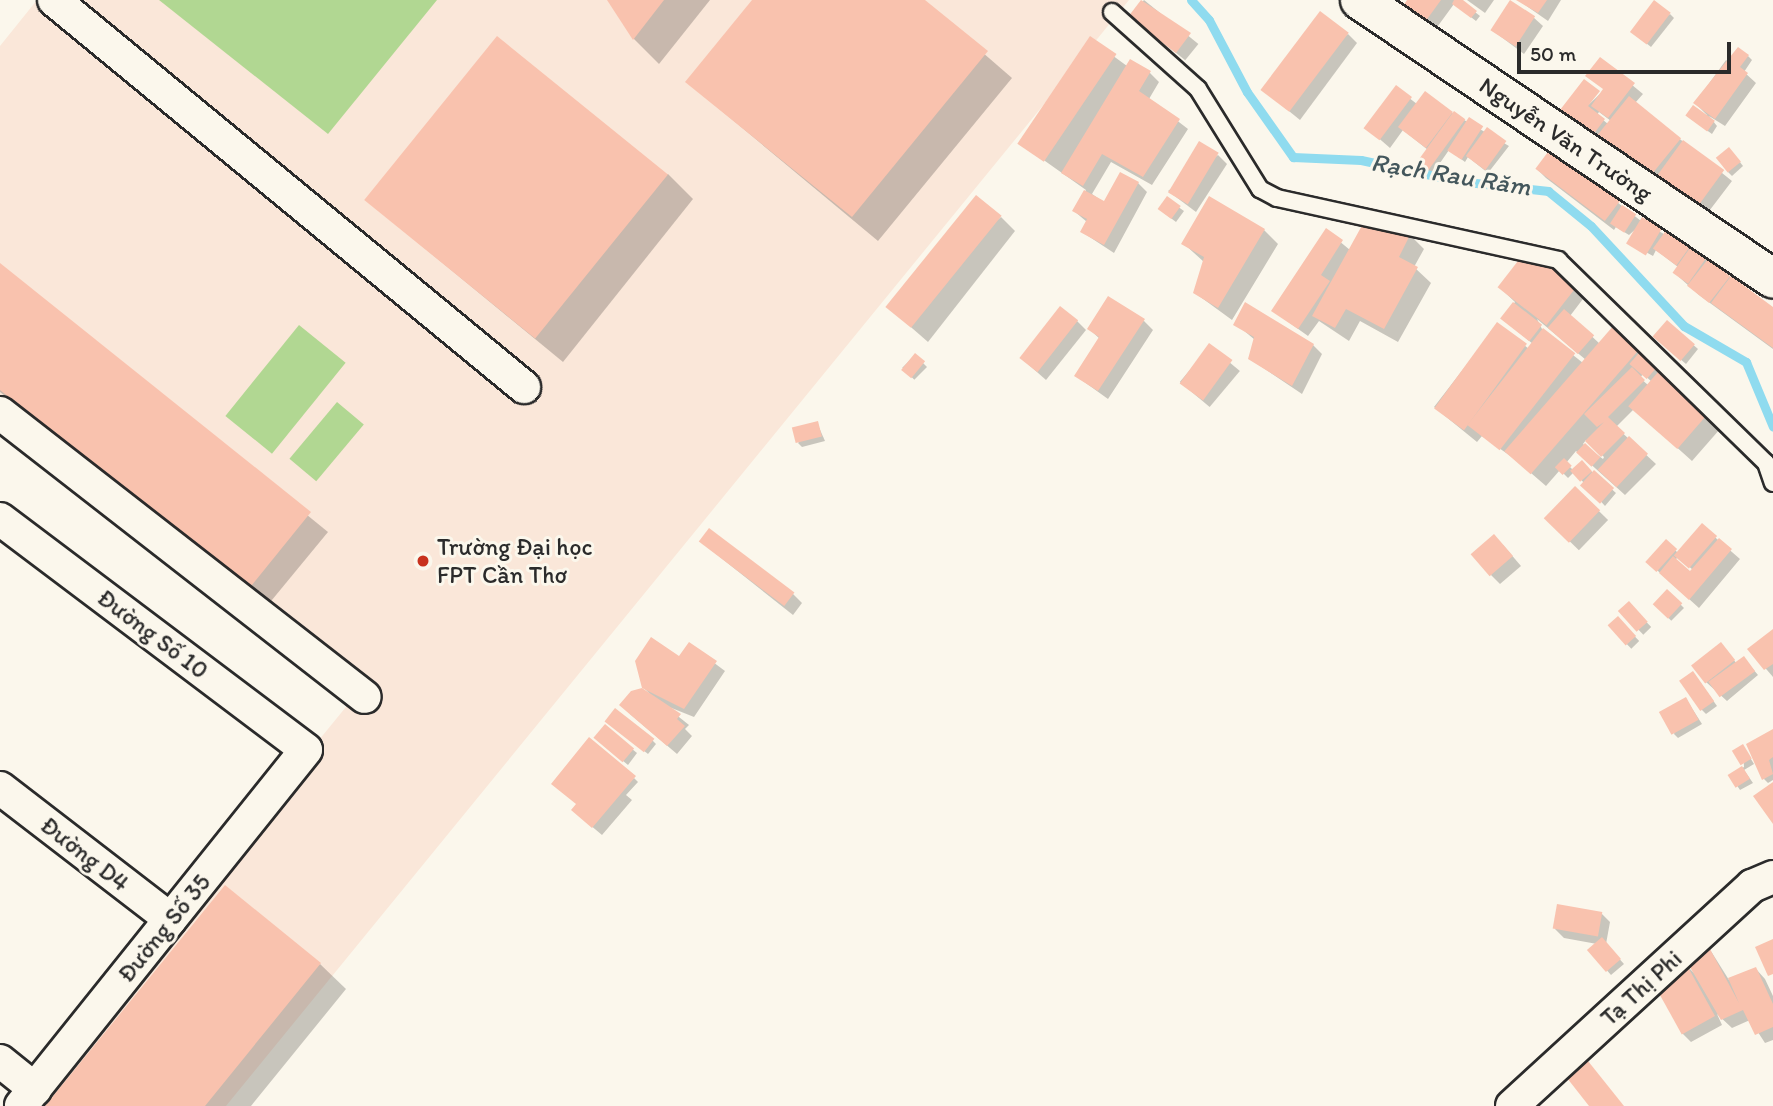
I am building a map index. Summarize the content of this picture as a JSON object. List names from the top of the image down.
{
  "streets": {
    "street": [
      "Nguyễn Văn Trường",
      "Đường Số 10",
      "Đường D4",
      "Đường Số 35",
      "Tạ Thị Phi"
    ]
  },
  "crossings": [
    ["Đường Số 10", "Đường Số 35"],
    ["Đường D4", "Đường Số 35"]
  ],
  "water": ["Rạch Rau Răm"],
  "places": ["Trường Đại học FPT Cần Thơ"],
  "scale_bar": "50 m"
}
